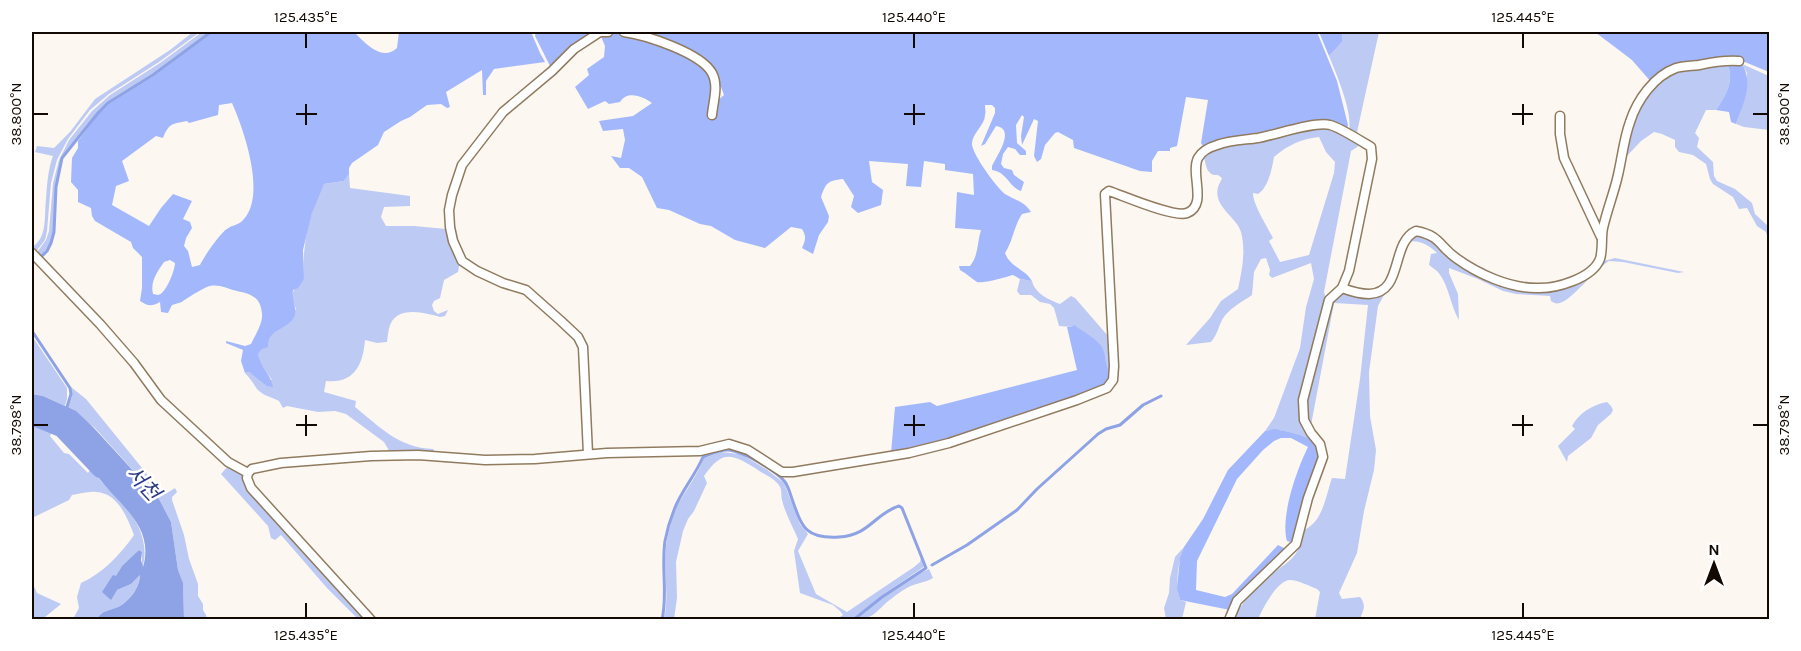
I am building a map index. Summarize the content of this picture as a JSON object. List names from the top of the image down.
{
  "water": ["서천"],
  "north": "top",
  "coordinates": [
    "125.435°E",
    "125.440°E",
    "125.445°E",
    "38.800°N",
    "38.798°N"
  ]
}
